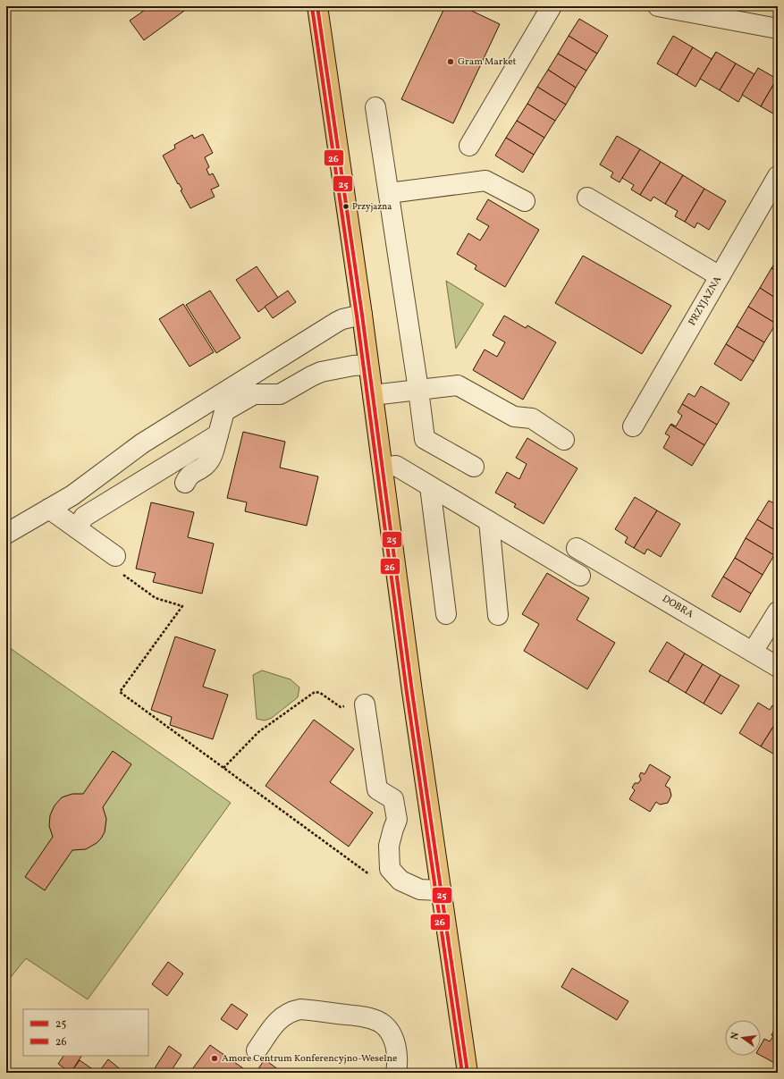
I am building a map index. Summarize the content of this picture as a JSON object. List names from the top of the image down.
{
  "streets": {
    "street": ["PRZYJAZNA", "DOBRA"]
  },
  "places": ["Gram Market", "Przyjazna", "Amore Centrum Konferencyjno-Weselne"],
  "lines": ["transit line 25", "transit line 26"],
  "legend": ["25", "26"],
  "north": "left"
}
